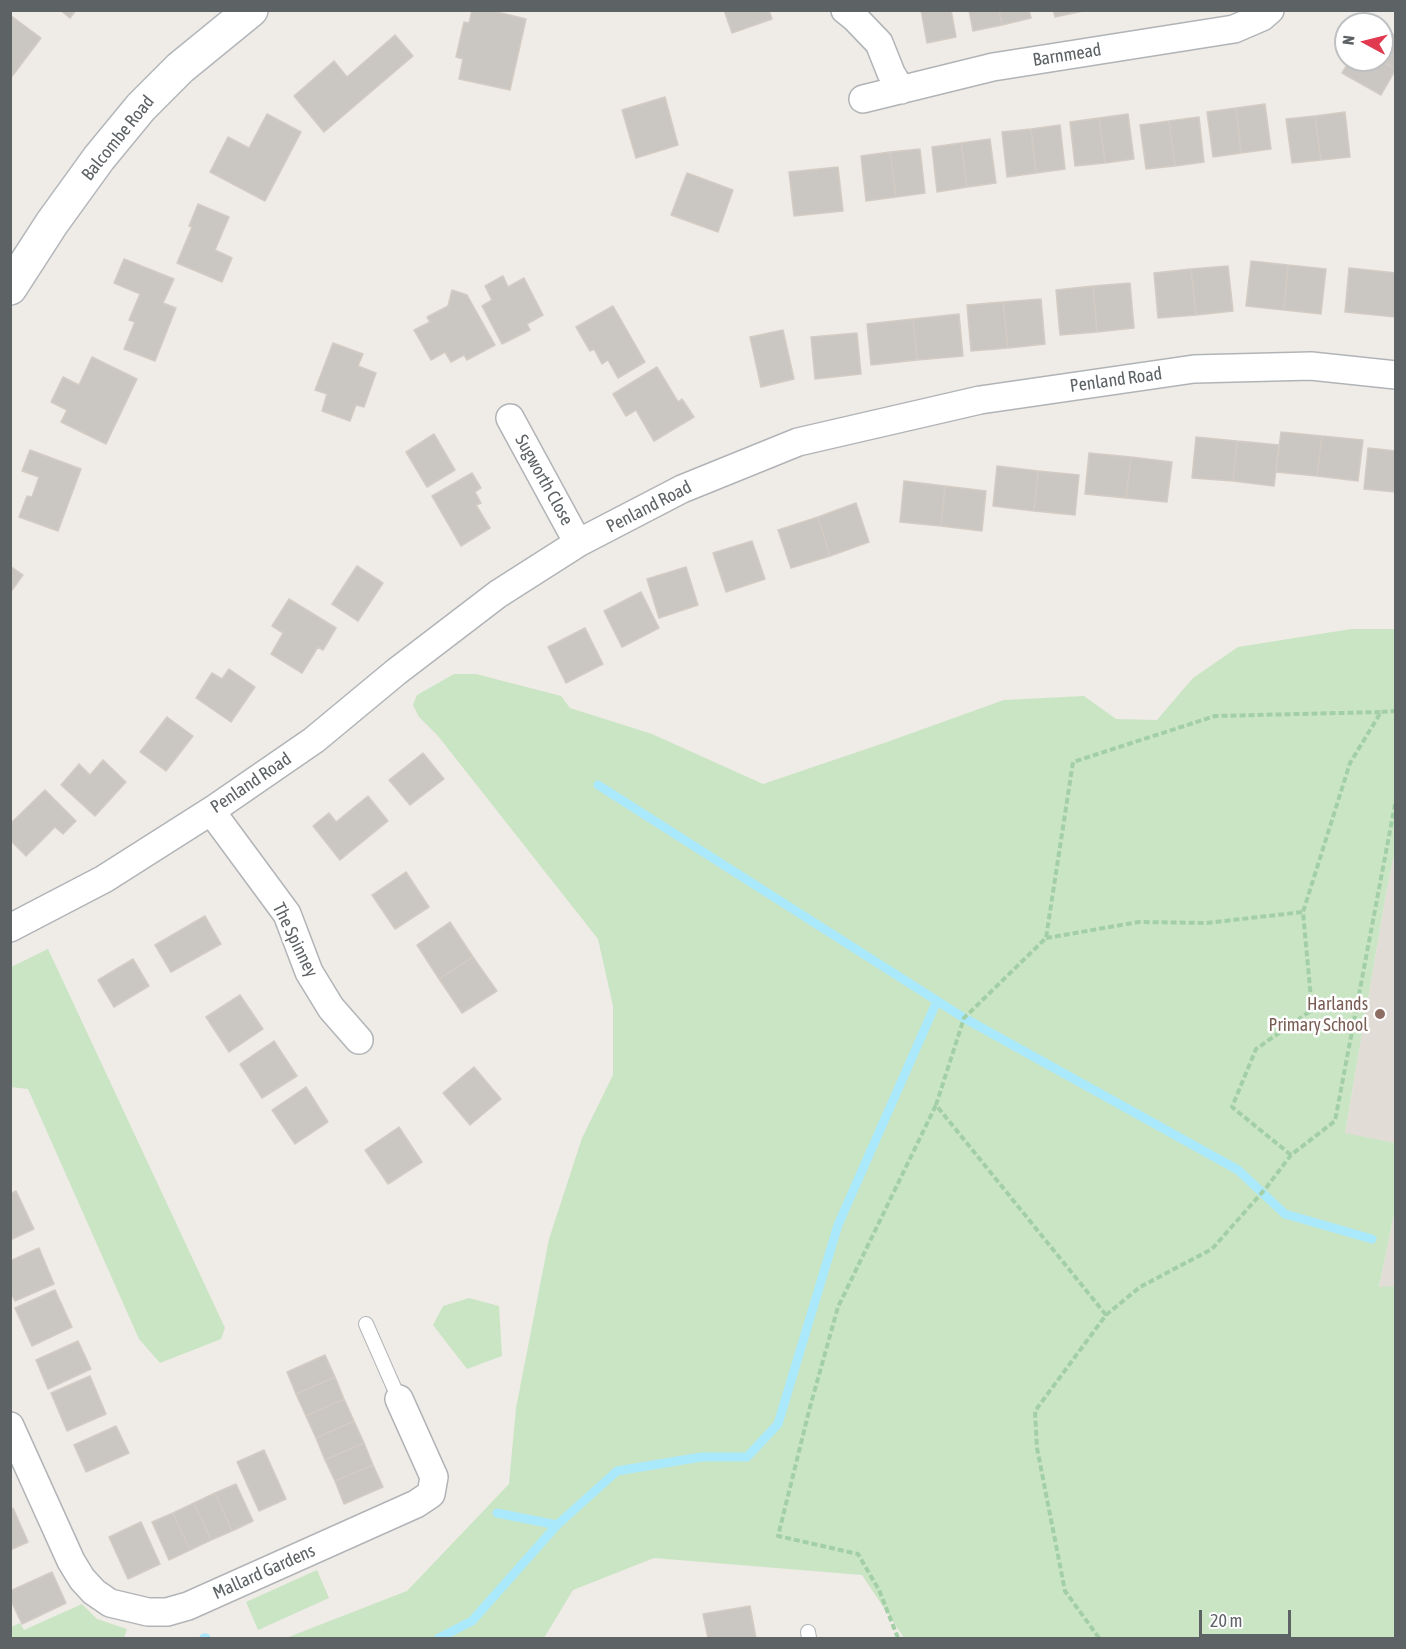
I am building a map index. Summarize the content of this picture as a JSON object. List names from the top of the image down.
{
  "streets": {
    "street": [
      "Barnmead",
      "Balcombe Road",
      "Penland Road",
      "Sugworth Close",
      "The Spinney",
      "Mallard Gardens"
    ]
  },
  "crossings": [
    ["Penland Road", "Sugworth Close"],
    ["Penland Road", "The Spinney"]
  ],
  "places": ["Harlands Primary School"],
  "scale_bar": "20 m",
  "north": "left"
}
